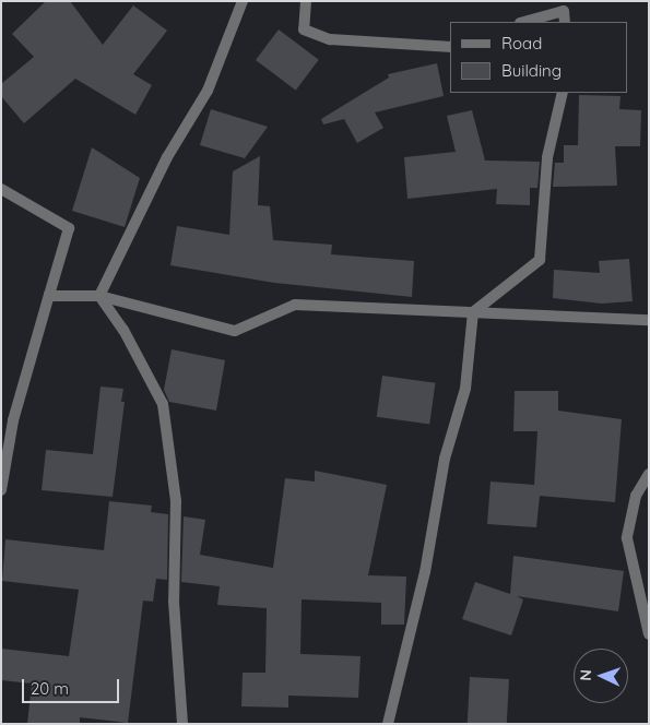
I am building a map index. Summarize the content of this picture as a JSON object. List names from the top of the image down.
{
  "legend": ["Road", "Building"],
  "scale_bar": "20 m",
  "north": "left"
}
